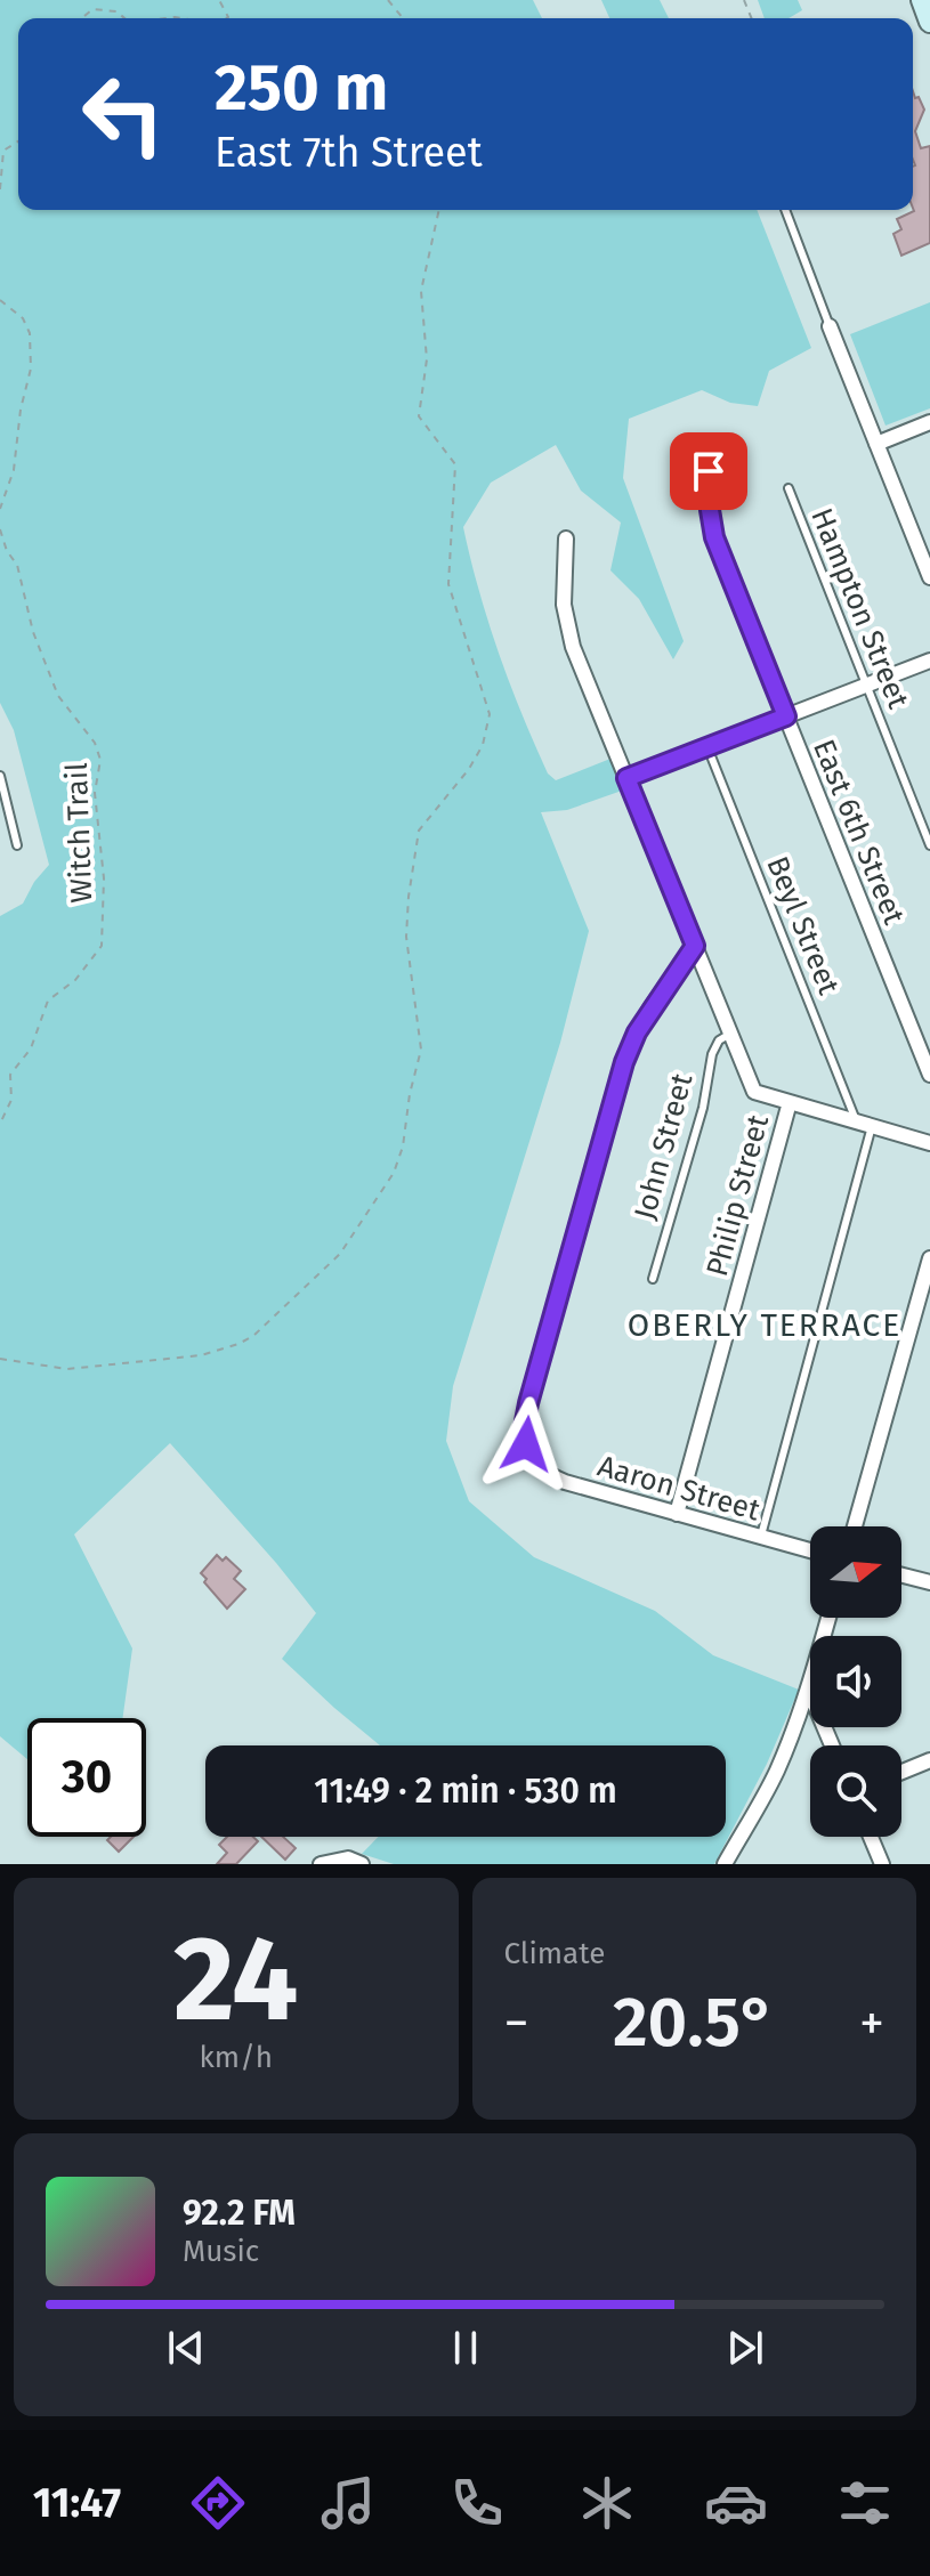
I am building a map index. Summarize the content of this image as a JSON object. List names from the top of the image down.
{
  "streets": {
    "street": ["East 6th Street", "Philip Street", "Aaron Street"],
    "lane": ["Hampton Street", "Beyl Street", "John Street"],
    "path": ["Witch Trail"]
  },
  "crossings": [
    ["Philip Street", "Aaron Street"]
  ],
  "districts": ["OBERLY TERRACE"],
  "north": "right",
  "page": {
    "turn": ["250 m", "East 7th Street"],
    "limit": "30",
    "trip": "11:49 · 2 min · 530 m",
    "tile": [
      ["24", "km/h"],
      "Climate"
    ],
    "heat": ["−", "20.5°", "+"],
    "song": ["92.2 FM", "Music"],
    "tabs": "11:47"
  }
}
